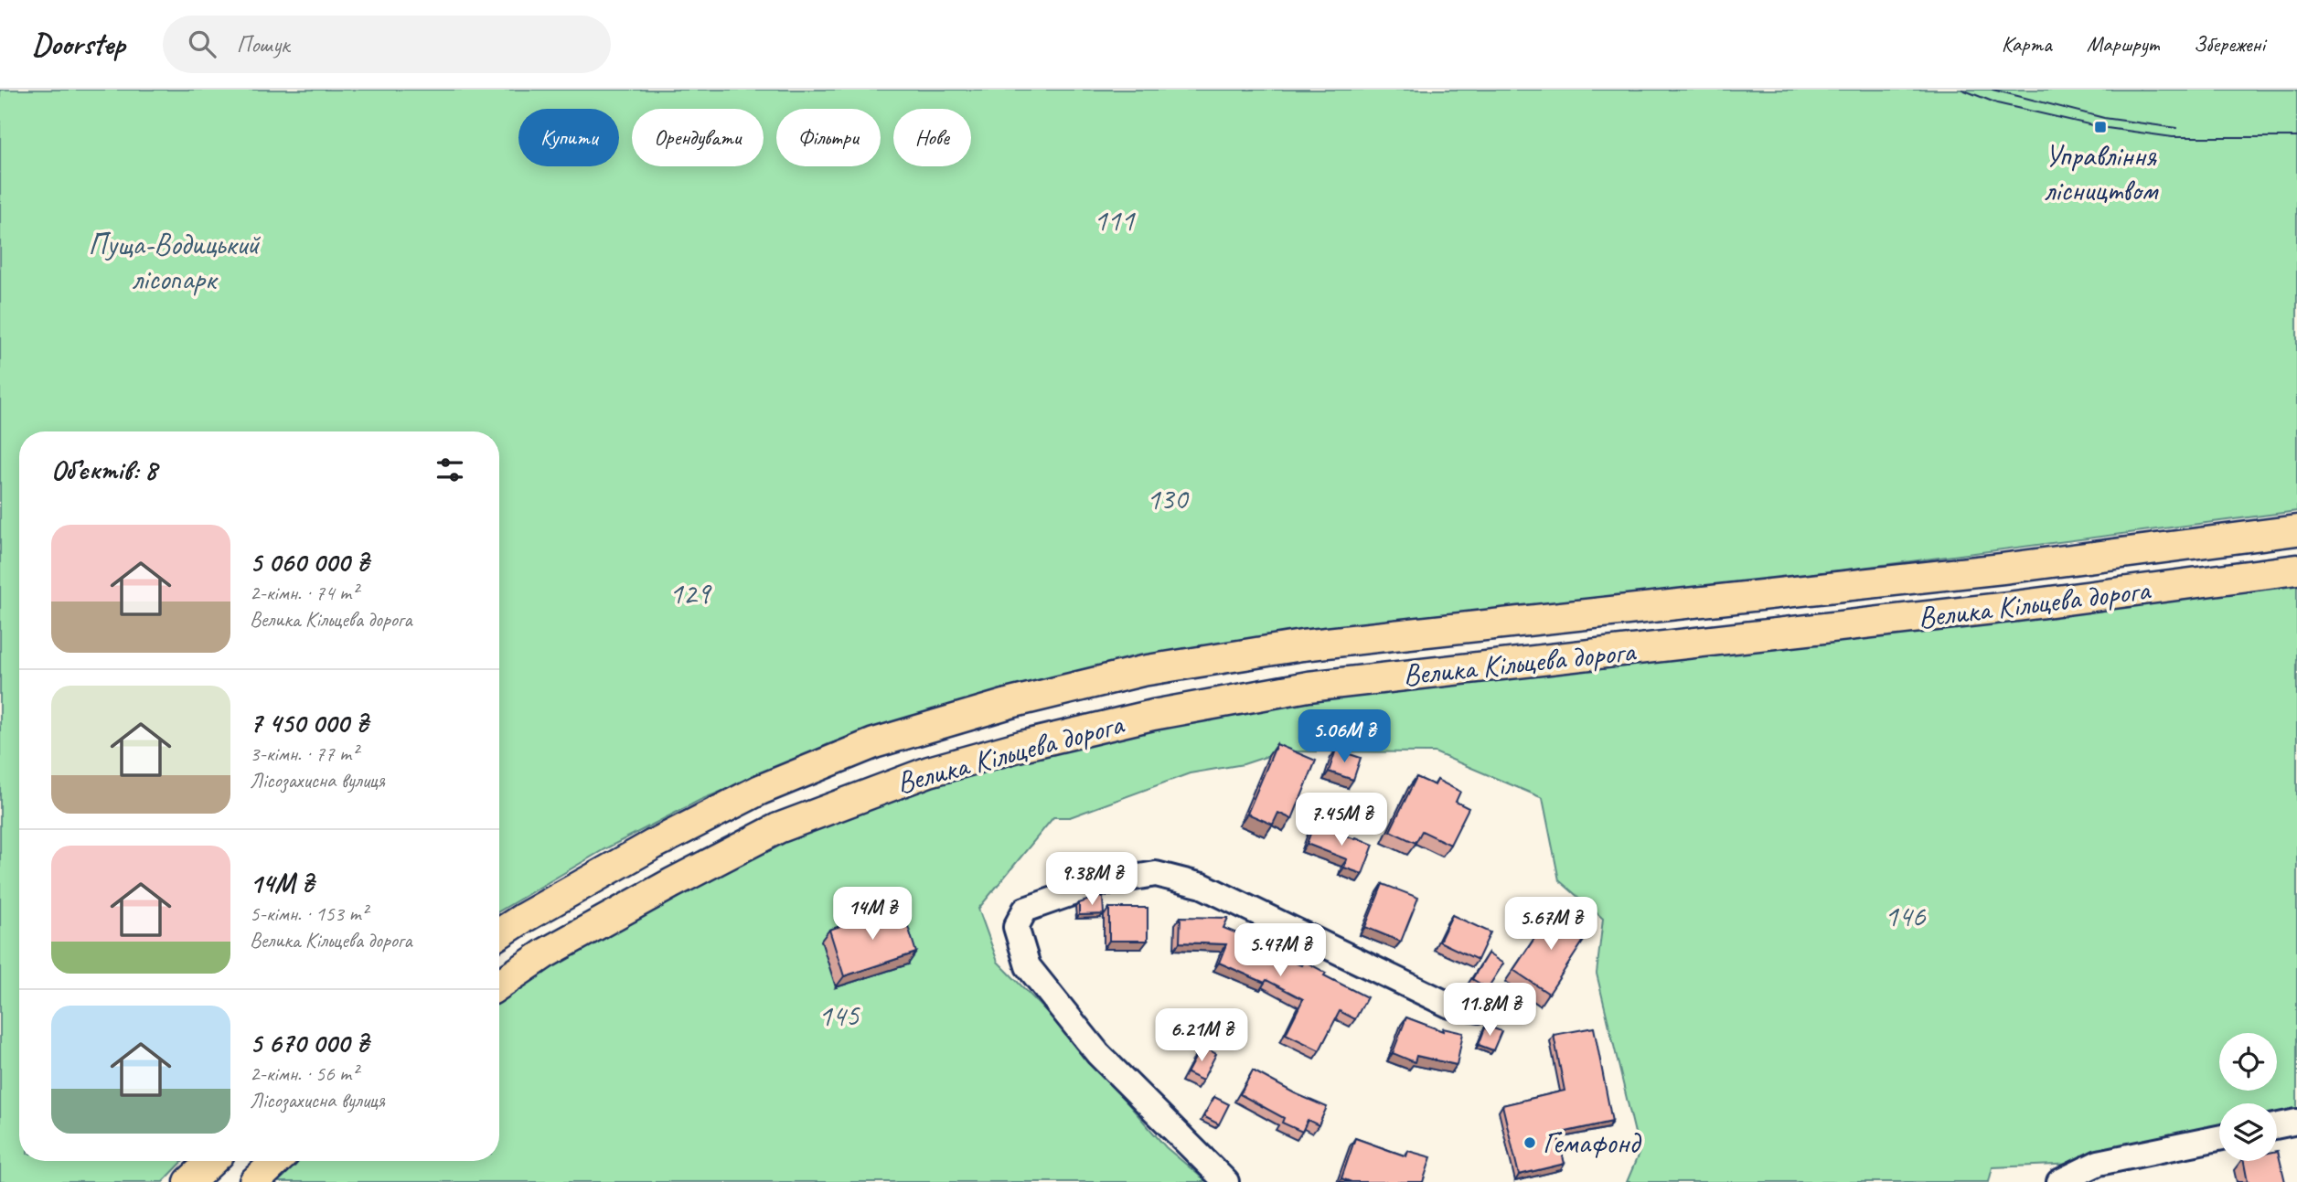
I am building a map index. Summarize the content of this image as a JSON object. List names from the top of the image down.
{
  "streets": {
    "main road": ["Велика Кільцева дорога"]
  },
  "parks": [
    "111",
    "Пуща-Водицький лісопарк",
    "130",
    "129",
    "146",
    "145"
  ],
  "places": {
    "transit": ["Управління лісництвом"],
    "other": ["Гемафонд"]
  },
  "page": {
    "header": "Doorstep",
    "search": "Пошук",
    "nav": ["Карта", "Маршрут", "Збережені"],
    "chip": [
      "Купити",
      "Орендувати",
      "Фільтри",
      "Нове"
    ],
    "heading": "Об’єктів: 8",
    "list": [
      {
        "name": "5 060 000 ₴",
        "note": "2-кімн. · 74 m² · Велика Кільцева дорога"
      },
      {
        "name": "7 450 000 ₴",
        "note": "3-кімн. · 77 m² · Лісозахисна вулиця"
      },
      {
        "name": "14M ₴",
        "note": "5-кімн. · 153 m² · Велика Кільцева дорога"
      },
      {
        "name": "5 670 000 ₴",
        "note": "2-кімн. · 56 m² · Лісозахисна вулиця"
      }
    ],
    "price": [
      "5.06M ₴",
      "7.45M ₴",
      "9.38M ₴",
      "14M ₴",
      "5.67M ₴",
      "5.47M ₴",
      "11.8M ₴",
      "6.21M ₴"
    ]
  }
}
